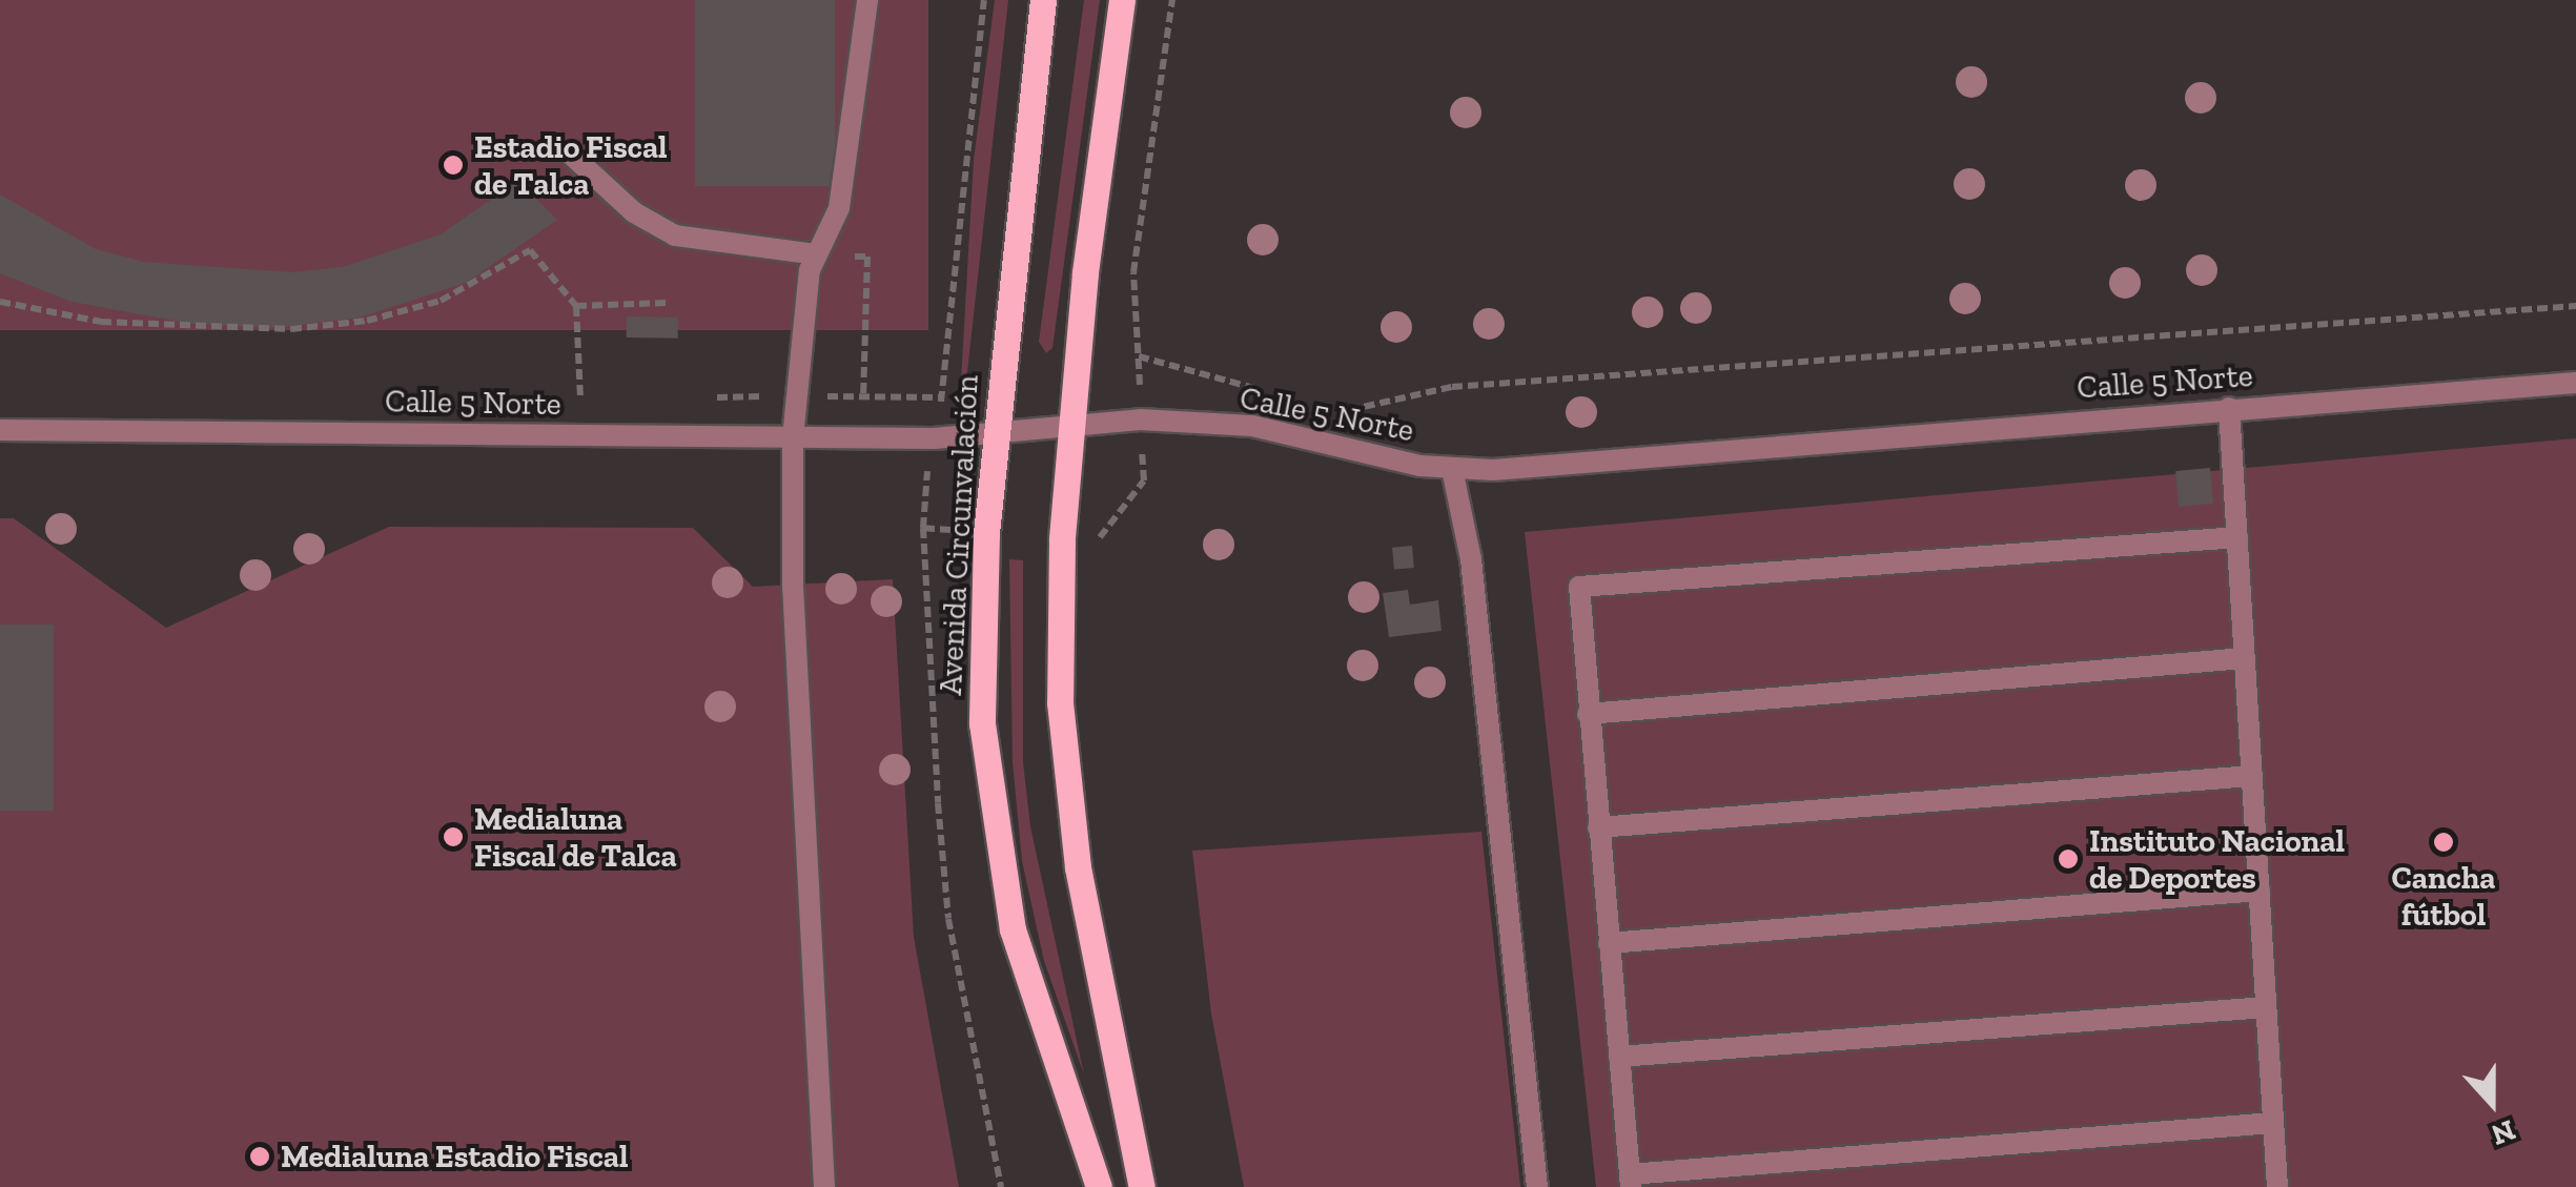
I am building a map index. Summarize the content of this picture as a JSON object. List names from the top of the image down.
{
  "streets": {
    "main road": ["Avenida Circunvalación"],
    "street": ["Calle 5 Norte"]
  },
  "crossings": [
    ["Calle 5 Norte", "Avenida Circunvalación"]
  ],
  "places": [
    "Estadio Fiscal de Talca",
    "Medialuna Fiscal de Talca",
    "Cancha fútbol",
    "Instituto Nacional de Deportes",
    "Medialuna Estadio Fiscal"
  ],
  "north": "bottom"
}
